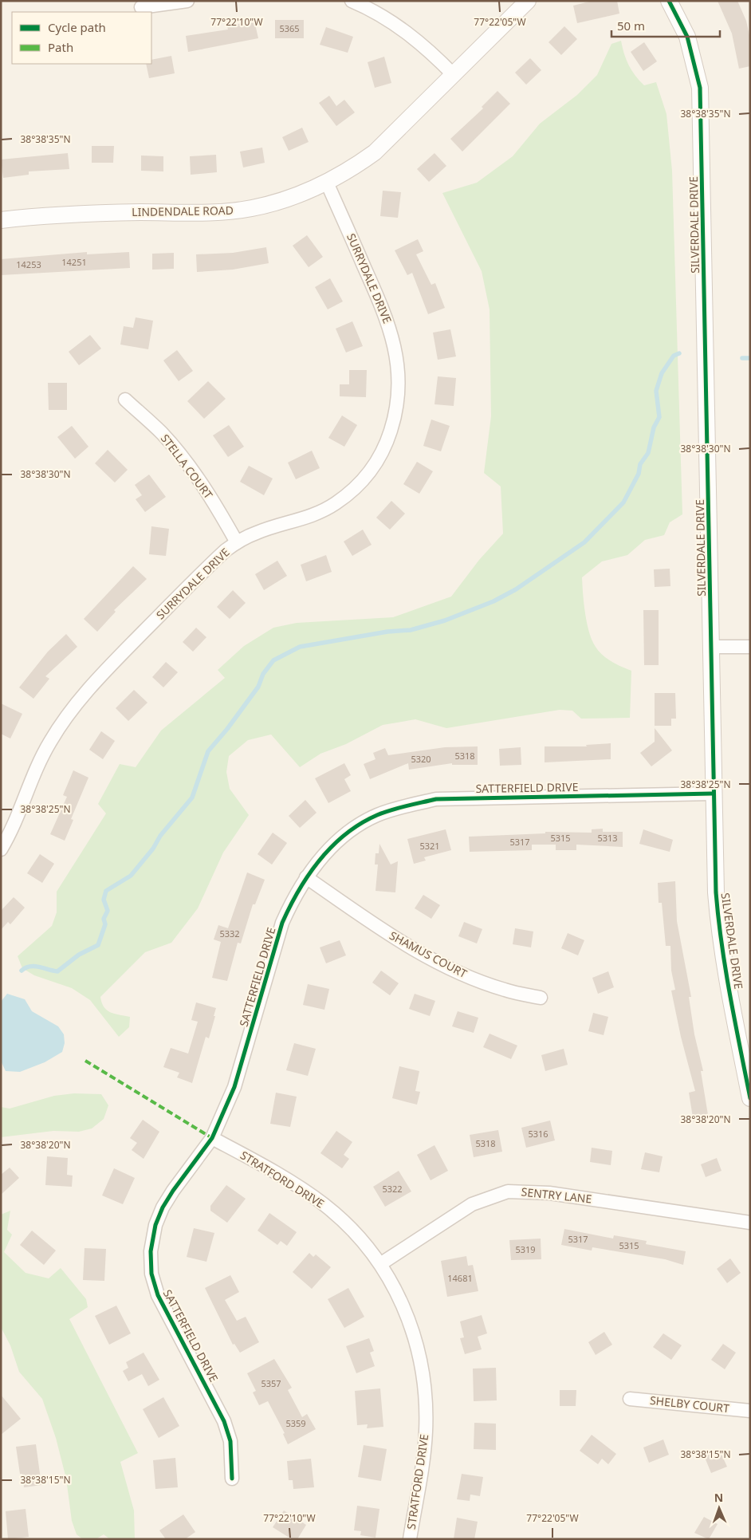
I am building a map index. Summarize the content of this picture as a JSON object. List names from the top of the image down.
{
  "streets": {
    "street": [
      "LINDENDALE ROAD",
      "SILVERDALE DRIVE",
      "SURRYDALE DRIVE",
      "STELLA COURT",
      "SATTERFIELD DRIVE",
      "SHAMUS COURT",
      "STRATFORD DRIVE",
      "SENTRY LANE",
      "SHELBY COURT"
    ]
  },
  "crossings": [
    ["LINDENDALE ROAD", "SURRYDALE DRIVE"],
    ["SILVERDALE DRIVE", "SATTERFIELD DRIVE"],
    ["SURRYDALE DRIVE", "STELLA COURT"],
    ["SATTERFIELD DRIVE", "SHAMUS COURT"],
    ["SATTERFIELD DRIVE", "STRATFORD DRIVE"],
    ["STRATFORD DRIVE", "SENTRY LANE"]
  ],
  "house_numbers": [
    "5365",
    "14251",
    "14253",
    "5318",
    "5320",
    "5315",
    "5313",
    "5317",
    "5321",
    "5332",
    "5316",
    "5318",
    "5322",
    "5317",
    "5315",
    "5319",
    "14681",
    "5357",
    "5359"
  ],
  "legend": ["Cycle path", "Path"],
  "scale_bar": "50 m",
  "north": "top",
  "coordinates": [
    "77°22'10\"W",
    "77°22'05\"W",
    "38°38'35\"N",
    "38°38'30\"N",
    "38°38'25\"N",
    "38°38'20\"N",
    "38°38'15\"N"
  ]
}
